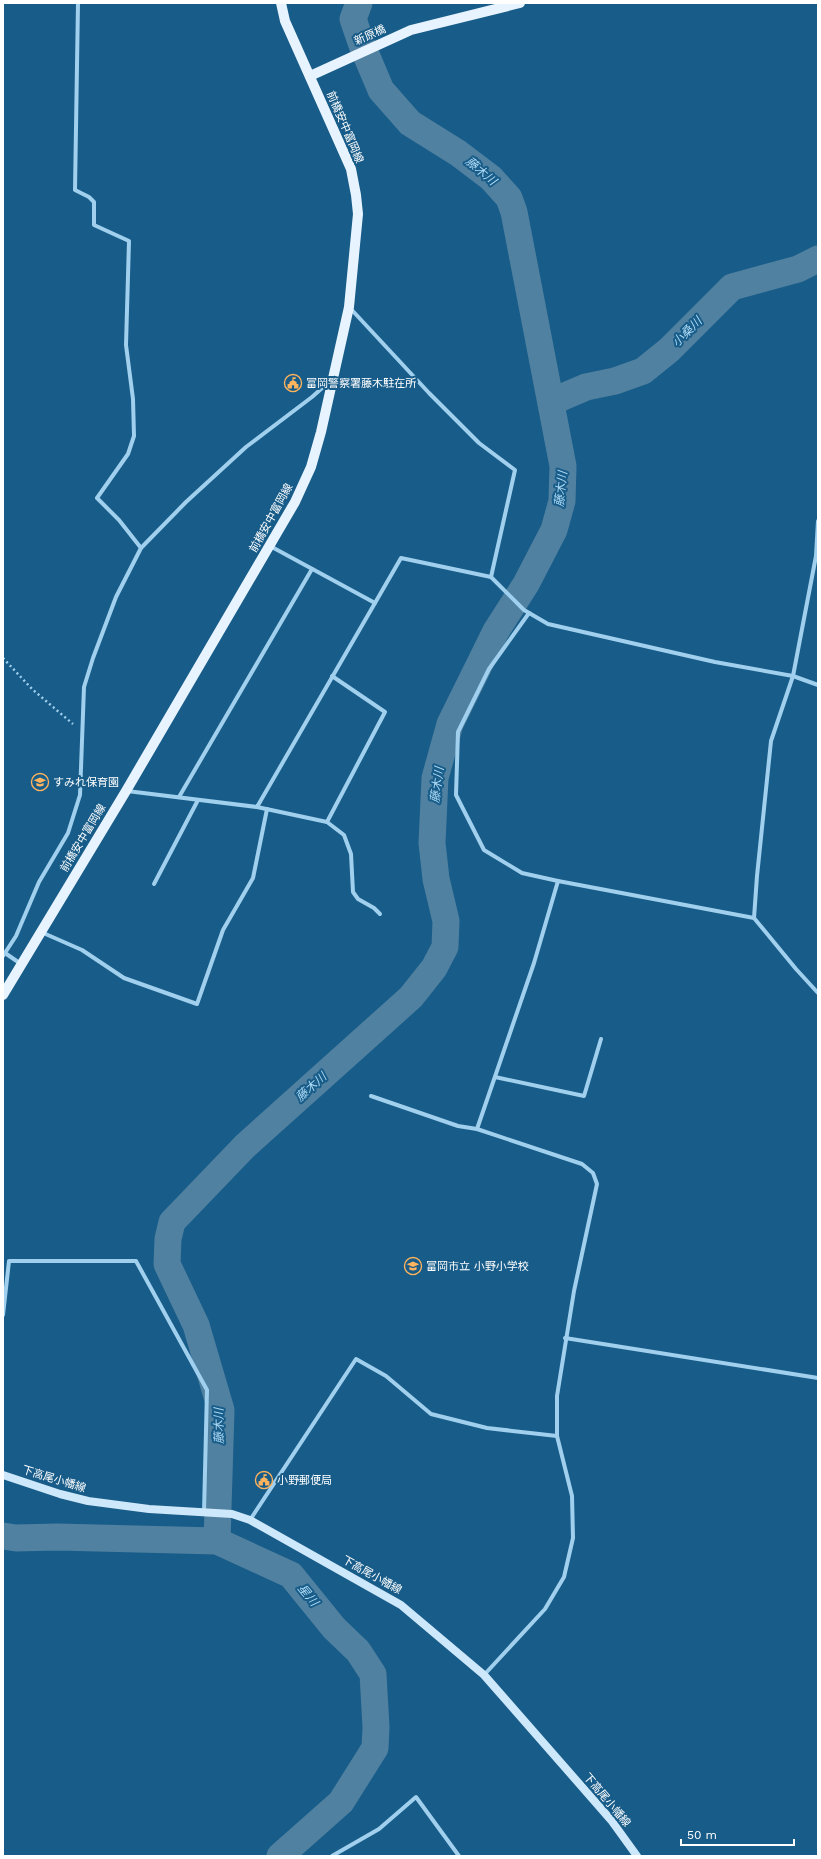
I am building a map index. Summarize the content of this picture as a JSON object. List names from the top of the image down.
{
  "streets": {
    "main road": ["新原橋", "前橋安中富岡線", "下高尾小幡線"]
  },
  "crossings": [
    ["新原橋", "前橋安中富岡線"]
  ],
  "water": ["藤木川", "小桑川", "星川"],
  "places": {
    "public building": ["富岡警察署藤木駐在所", "小野郵便局"],
    "school or university": ["すみれ保育園", "富岡市立 小野小学校"]
  },
  "scale_bar": "50 m"
}
